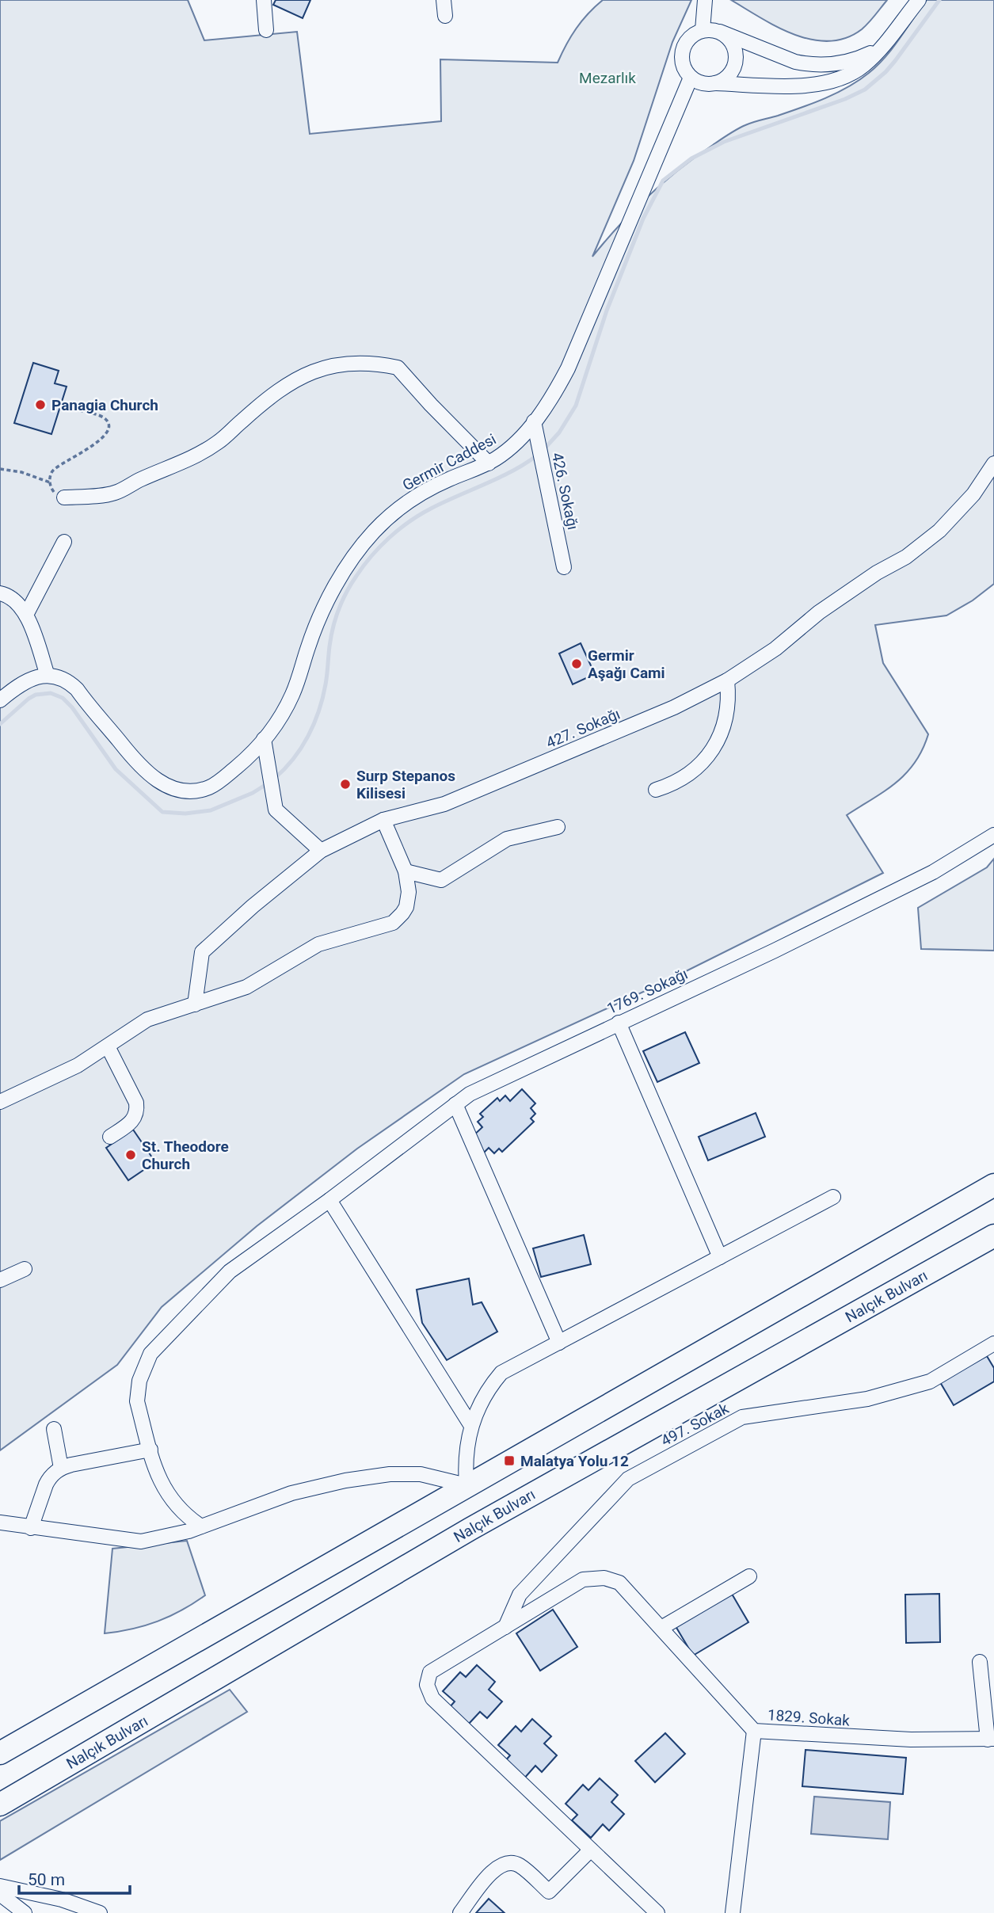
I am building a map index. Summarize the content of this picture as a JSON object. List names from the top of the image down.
{
  "streets": {
    "highway": ["Nalçık Bulvarı"],
    "street": [
      "Germir Caddesi",
      "426. Sokağı",
      "427. Sokağı",
      "1769. Sokağı",
      "497. Sokak",
      "1829. Sokak"
    ]
  },
  "crossings": [
    ["Germir Caddesi", "426. Sokağı"],
    ["497. Sokak", "1829. Sokak"]
  ],
  "parks": ["Mezarlık"],
  "places": {
    "other": [
      "Panagia Church",
      "Germir Aşağı Cami",
      "Surp Stepanos Kilisesi",
      "St. Theodore Church"
    ],
    "transit": ["Malatya Yolu 12"]
  },
  "scale_bar": "50 m"
}
